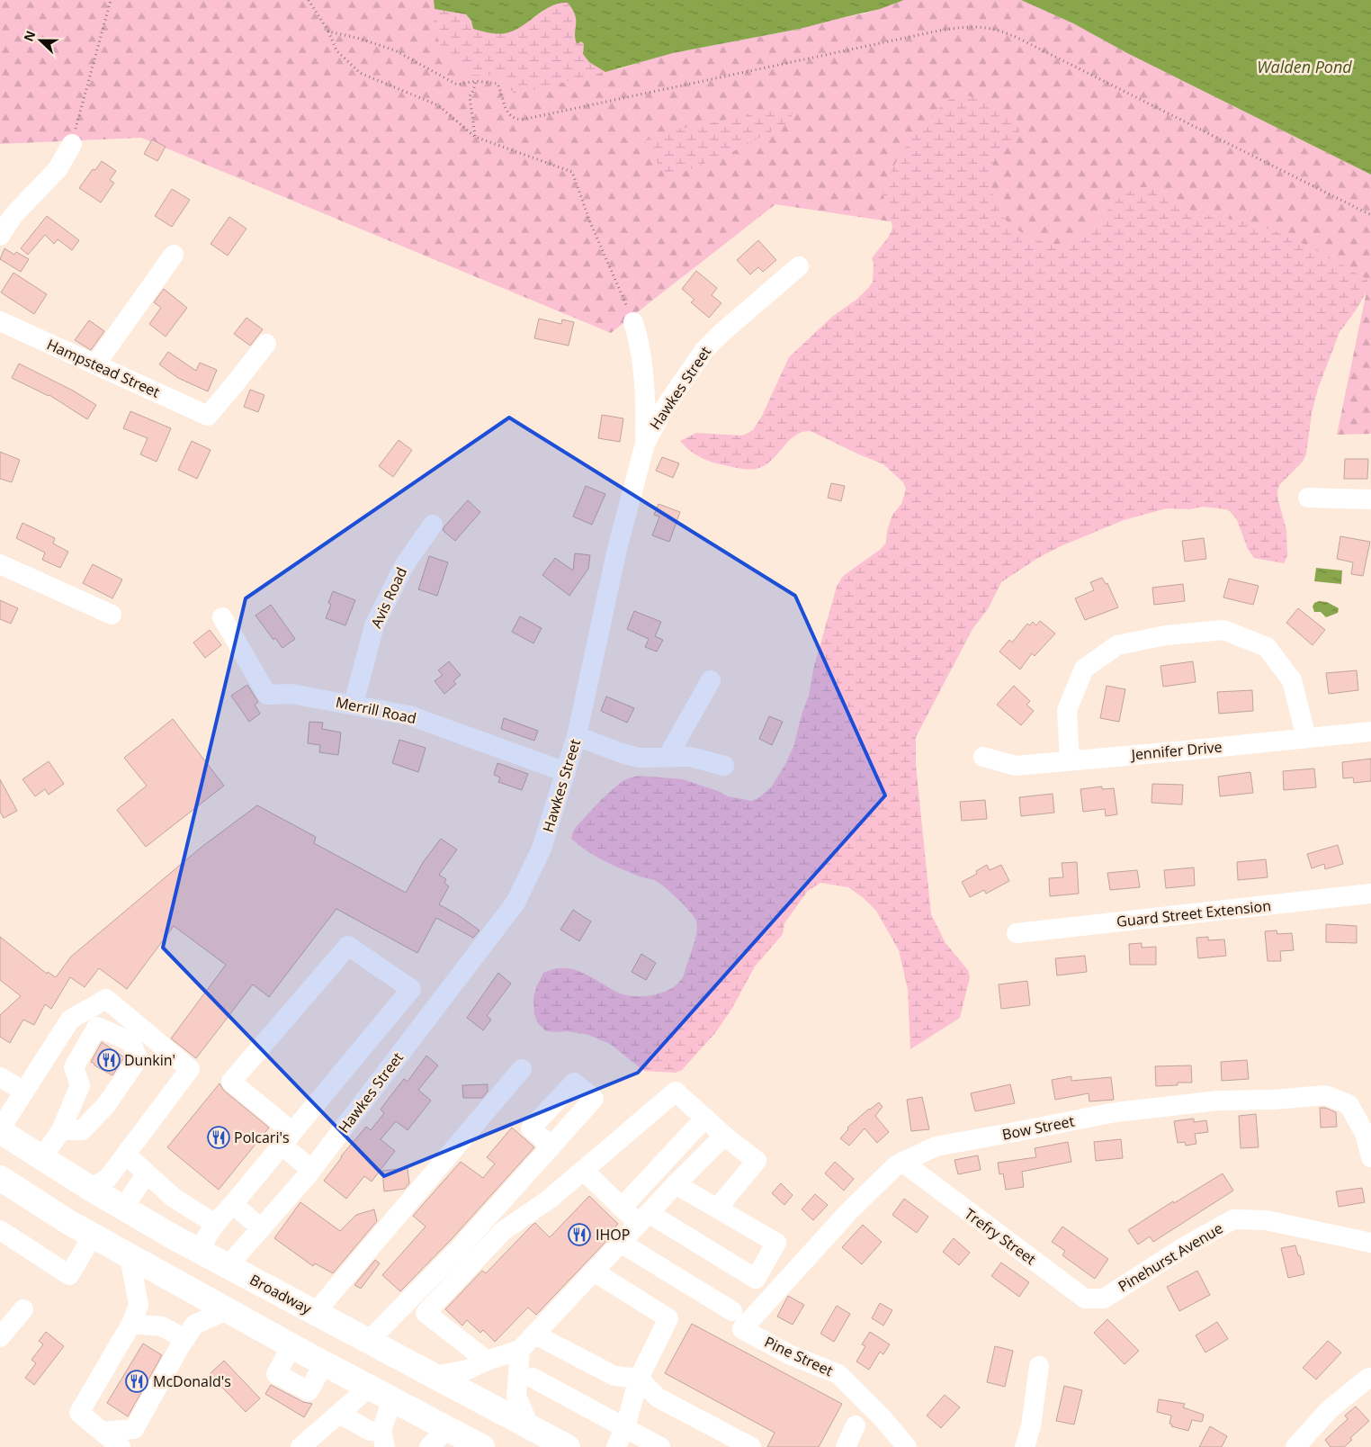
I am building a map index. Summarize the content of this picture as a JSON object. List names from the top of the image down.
{
  "streets": {
    "highway": ["Broadway"],
    "street": [
      "Hampstead Street",
      "Hawkes Street",
      "Avis Road",
      "Merrill Road",
      "Jennifer Drive",
      "Guard Street Extension",
      "Bow Street",
      "Trefry Street",
      "Pinehurst Avenue",
      "Pine Street"
    ]
  },
  "crossings": [
    ["Hawkes Street", "Merrill Road"],
    ["Hawkes Street", "Broadway"],
    ["Avis Road", "Merrill Road"],
    ["Bow Street", "Trefry Street"],
    ["Bow Street", "Pine Street"],
    ["Trefry Street", "Pinehurst Avenue"]
  ],
  "water": ["Walden Pond"],
  "places": {
    "restaurant": [
      "Dunkin'",
      "Polcari's",
      "IHOP",
      "McDonald's"
    ]
  },
  "north": "left"
}
